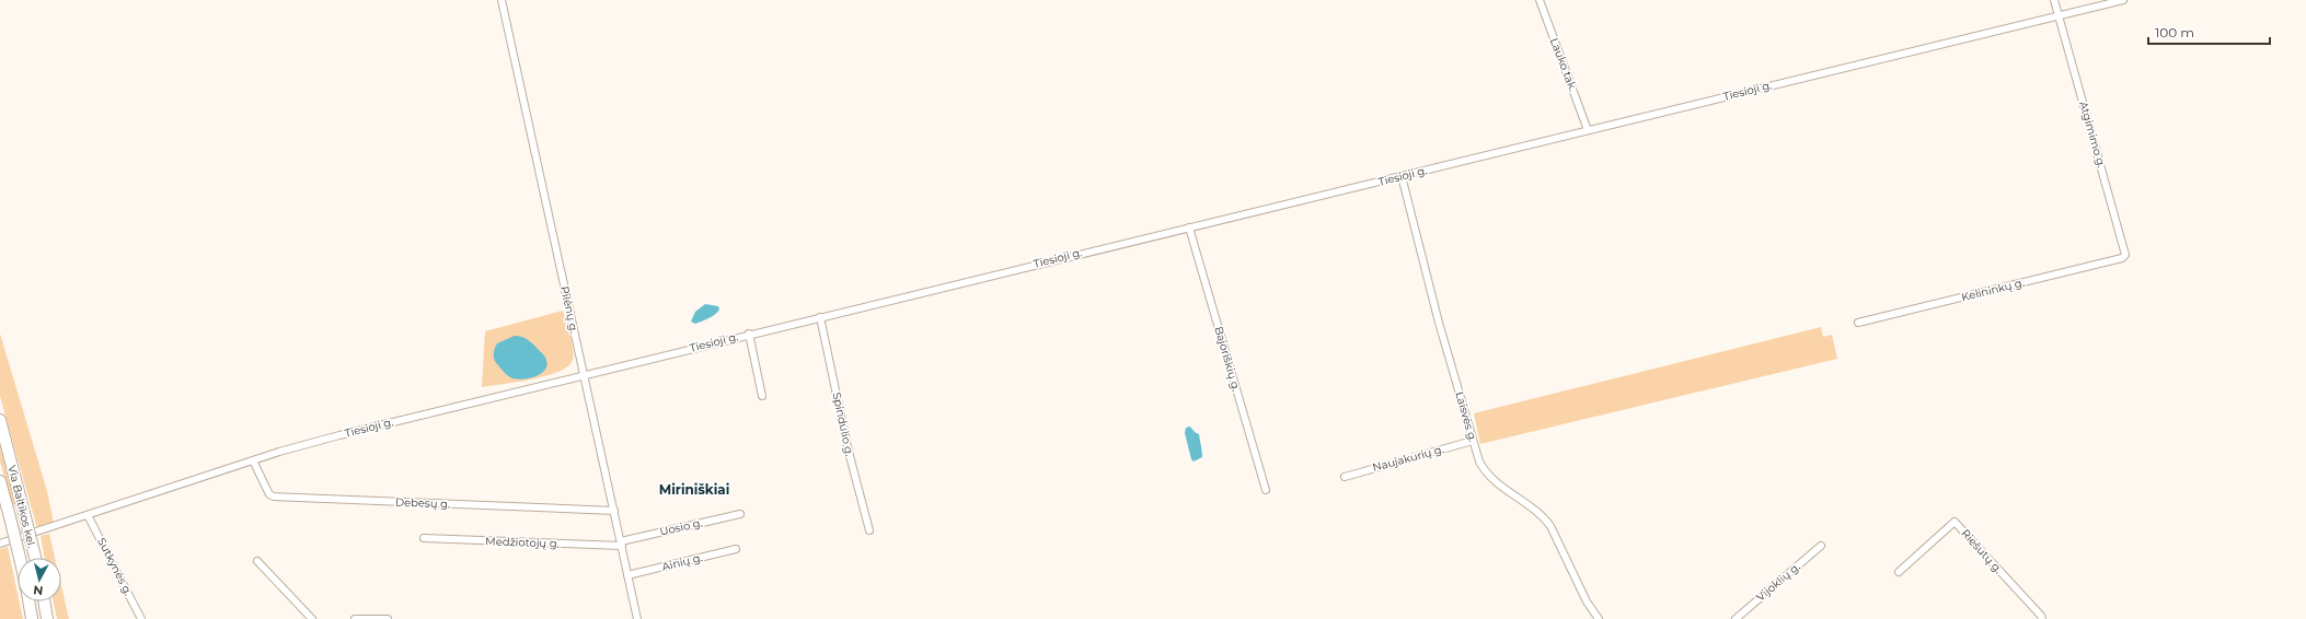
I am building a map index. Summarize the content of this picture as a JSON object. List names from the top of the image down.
{
  "streets": {
    "highway": ["Via Baltikos kel."],
    "street": [
      "Lauko tak.",
      "Tiesioji g.",
      "Atgimimo g.",
      "Kelininkų g.",
      "Pilėnų g.",
      "Bajoriškių g.",
      "Laisvės g.",
      "Spindulio g.",
      "Naujakurių g.",
      "Debesų g.",
      "Uosio g.",
      "Medžiotojų g.",
      "Riešutų g.",
      "Ainių g.",
      "Sutkynės g.",
      "Vijoklių g."
    ]
  },
  "crossings": [
    ["Lauko tak.", "Tiesioji g."],
    ["Tiesioji g.", "Atgimimo g."],
    ["Tiesioji g.", "Pilėnų g."],
    ["Tiesioji g.", "Bajoriškių g."],
    ["Tiesioji g.", "Laisvės g."],
    ["Tiesioji g.", "Spindulio g."],
    ["Tiesioji g.", "Debesų g."],
    ["Tiesioji g.", "Sutkynės g."],
    ["Atgimimo g.", "Kelininkų g."],
    ["Pilėnų g.", "Debesų g."],
    ["Pilėnų g.", "Uosio g."],
    ["Pilėnų g.", "Medžiotojų g."],
    ["Pilėnų g.", "Ainių g."],
    ["Laisvės g.", "Naujakurių g."],
    ["Uosio g.", "Medžiotojų g."]
  ],
  "districts": ["Miriniškiai"],
  "scale_bar": "100 m",
  "north": "bottom"
}
